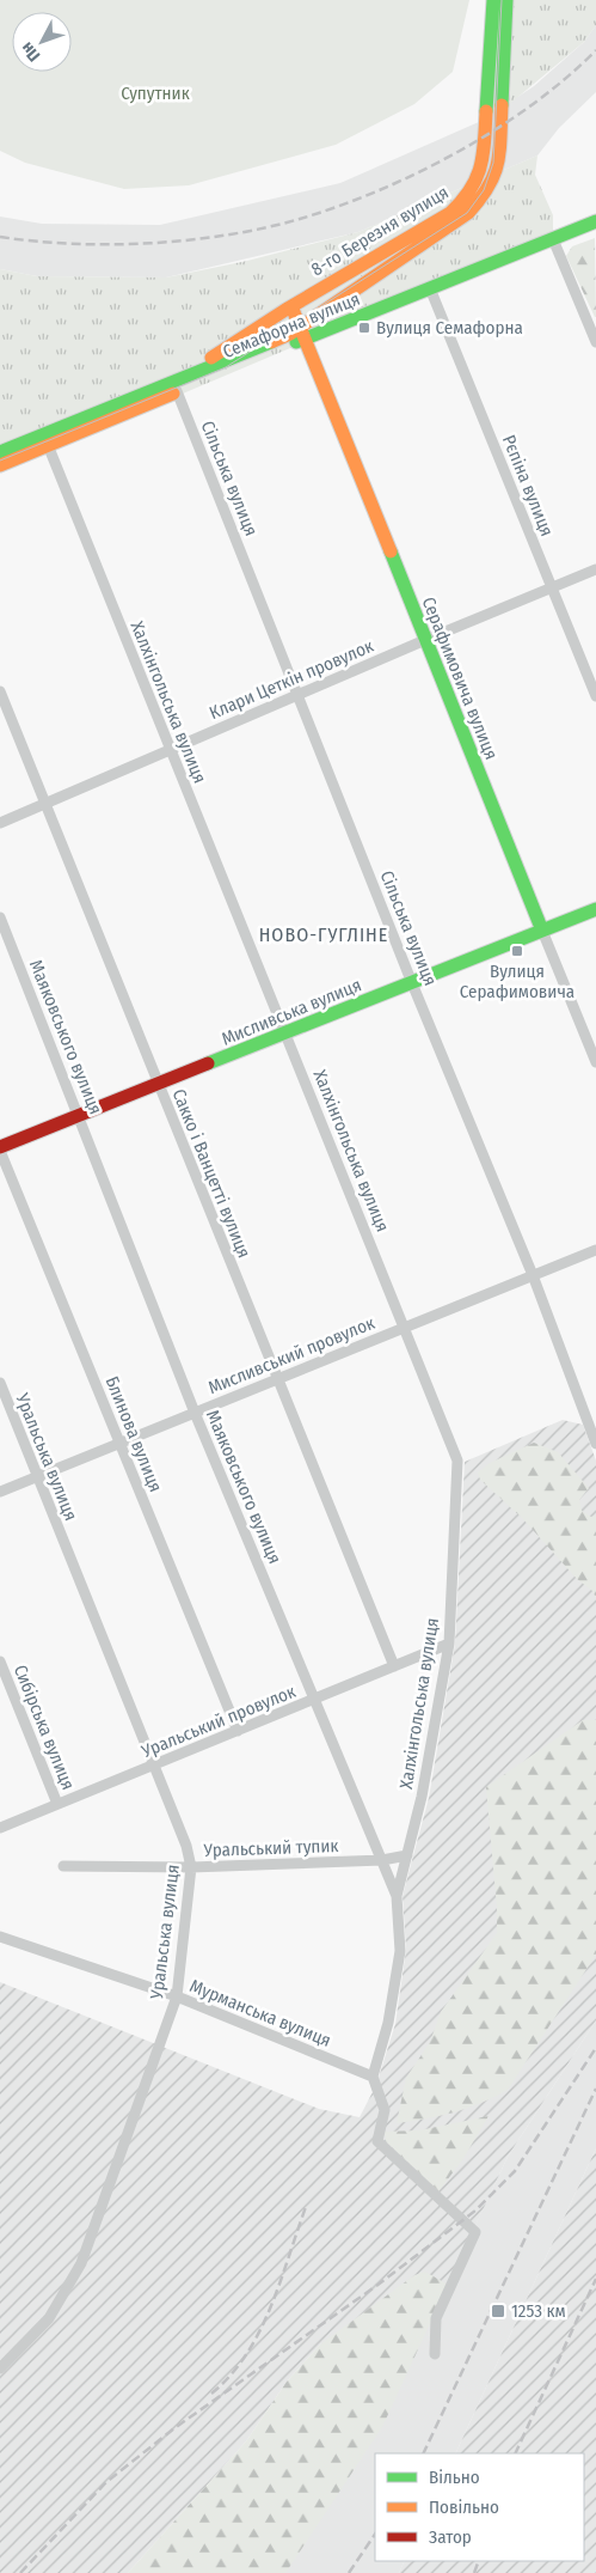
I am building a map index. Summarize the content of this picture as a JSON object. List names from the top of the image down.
{
  "streets": {
    "main road": [
      "8-го Березня вулиця",
      "Семафорна вулиця",
      "Серафимовича вулиця",
      "Мисливська вулиця"
    ],
    "street": [
      "Сільська вулиця",
      "Рєпіна вулиця",
      "Клари Цеткін провулок",
      "Халхінгольська вулиця",
      "Маяковського вулиця",
      "Сакко і Ванцетті вулиця",
      "Мисливський провулок",
      "Блинова вулиця",
      "Уральська вулиця",
      "Уральський провулок",
      "Сибірська вулиця",
      "Уральський тупик",
      "Мурманська вулиця"
    ]
  },
  "crossings": [
    ["8-го Березня вулиця", "Семафорна вулиця"],
    ["8-го Березня вулиця", "Серафимовича вулиця"],
    ["Семафорна вулиця", "Сільська вулиця"],
    ["Семафорна вулиця", "Рєпіна вулиця"],
    ["Семафорна вулиця", "Серафимовича вулиця"],
    ["Семафорна вулиця", "Халхінгольська вулиця"],
    ["Сільська вулиця", "Клари Цеткін провулок"],
    ["Сільська вулиця", "Мисливська вулиця"],
    ["Сільська вулиця", "Мисливський провулок"],
    ["Рєпіна вулиця", "Клари Цеткін провулок"],
    ["Серафимовича вулиця", "Клари Цеткін провулок"],
    ["Серафимовича вулиця", "Мисливська вулиця"],
    ["Клари Цеткін провулок", "Халхінгольська вулиця"],
    ["Клари Цеткін провулок", "Сакко і Ванцетті вулиця"],
    ["Халхінгольська вулиця", "Мисливська вулиця"],
    ["Халхінгольська вулиця", "Маяковського вулиця"],
    ["Халхінгольська вулиця", "Мисливський провулок"],
    ["Халхінгольська вулиця", "Уральський провулок"],
    ["Халхінгольська вулиця", "Уральський тупик"],
    ["Мисливська вулиця", "Маяковського вулиця"],
    ["Мисливська вулиця", "Сакко і Ванцетті вулиця"],
    ["Мисливська вулиця", "Блинова вулиця"],
    ["Маяковського вулиця", "Мисливський провулок"],
    ["Маяковського вулиця", "Уральський провулок"],
    ["Маяковського вулиця", "Уральський тупик"],
    ["Маяковського вулиця", "Мурманська вулиця"],
    ["Сакко і Ванцетті вулиця", "Мисливський провулок"],
    ["Сакко і Ванцетті вулиця", "Уральський провулок"],
    ["Мисливський провулок", "Блинова вулиця"],
    ["Мисливський провулок", "Уральська вулиця"],
    ["Блинова вулиця", "Уральський провулок"],
    ["Уральська вулиця", "Уральський провулок"],
    ["Уральська вулиця", "Уральський тупик"],
    ["Уральська вулиця", "Мурманська вулиця"],
    ["Уральський провулок", "Сибірська вулиця"]
  ],
  "districts": ["НОВО-ГУГЛІНЕ"],
  "parks": ["Супутник"],
  "places": {
    "transit": ["Вулиця Семафорна", "Вулиця Серафимовича", "1253 км"]
  },
  "legend": ["Вільно", "Повільно", "Затор"],
  "north": "bottom left"
}
